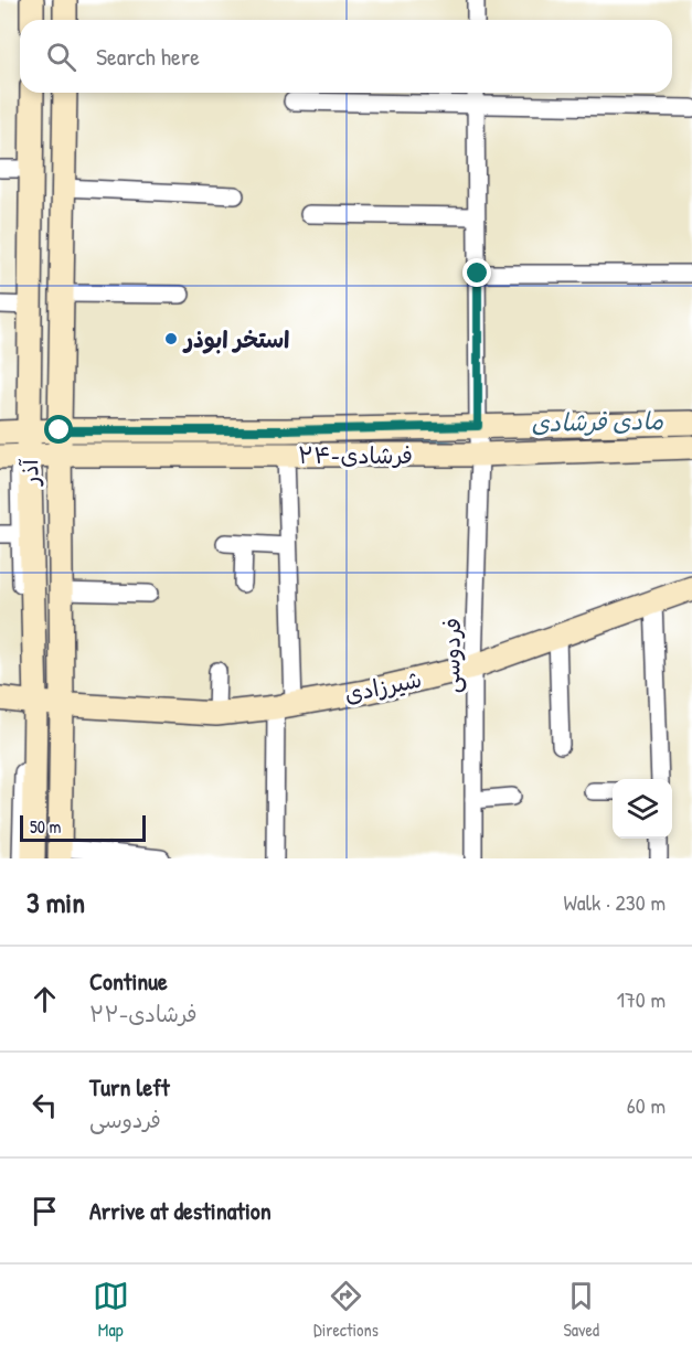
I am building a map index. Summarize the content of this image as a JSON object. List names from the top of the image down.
{
  "streets": {
    "street": [
      "۲۴-فرشادی",
      "آذر",
      "فردوسی",
      "شیرزادی"
    ]
  },
  "crossings": [
    ["۲۴-فرشادی", "آذر"],
    ["۲۴-فرشادی", "فردوسی"],
    ["آذر", "شیرزادی"],
    ["فردوسی", "شیرزادی"]
  ],
  "water": ["مادی فرشادی"],
  "places": ["استخر ابوذر"],
  "scale_bar": "50 m",
  "page": {
    "search": "Search here",
    "scale": "50 m",
    "heading": ["3 min", "Walk · 230 m"],
    "list": [
      ["Continue", "۲۲-فرشادی", "170 m"],
      ["Turn left", "فردوسی", "60 m"],
      "Arrive at destination"
    ],
    "nav": ["Map", "Directions", "Saved"]
  }
}
